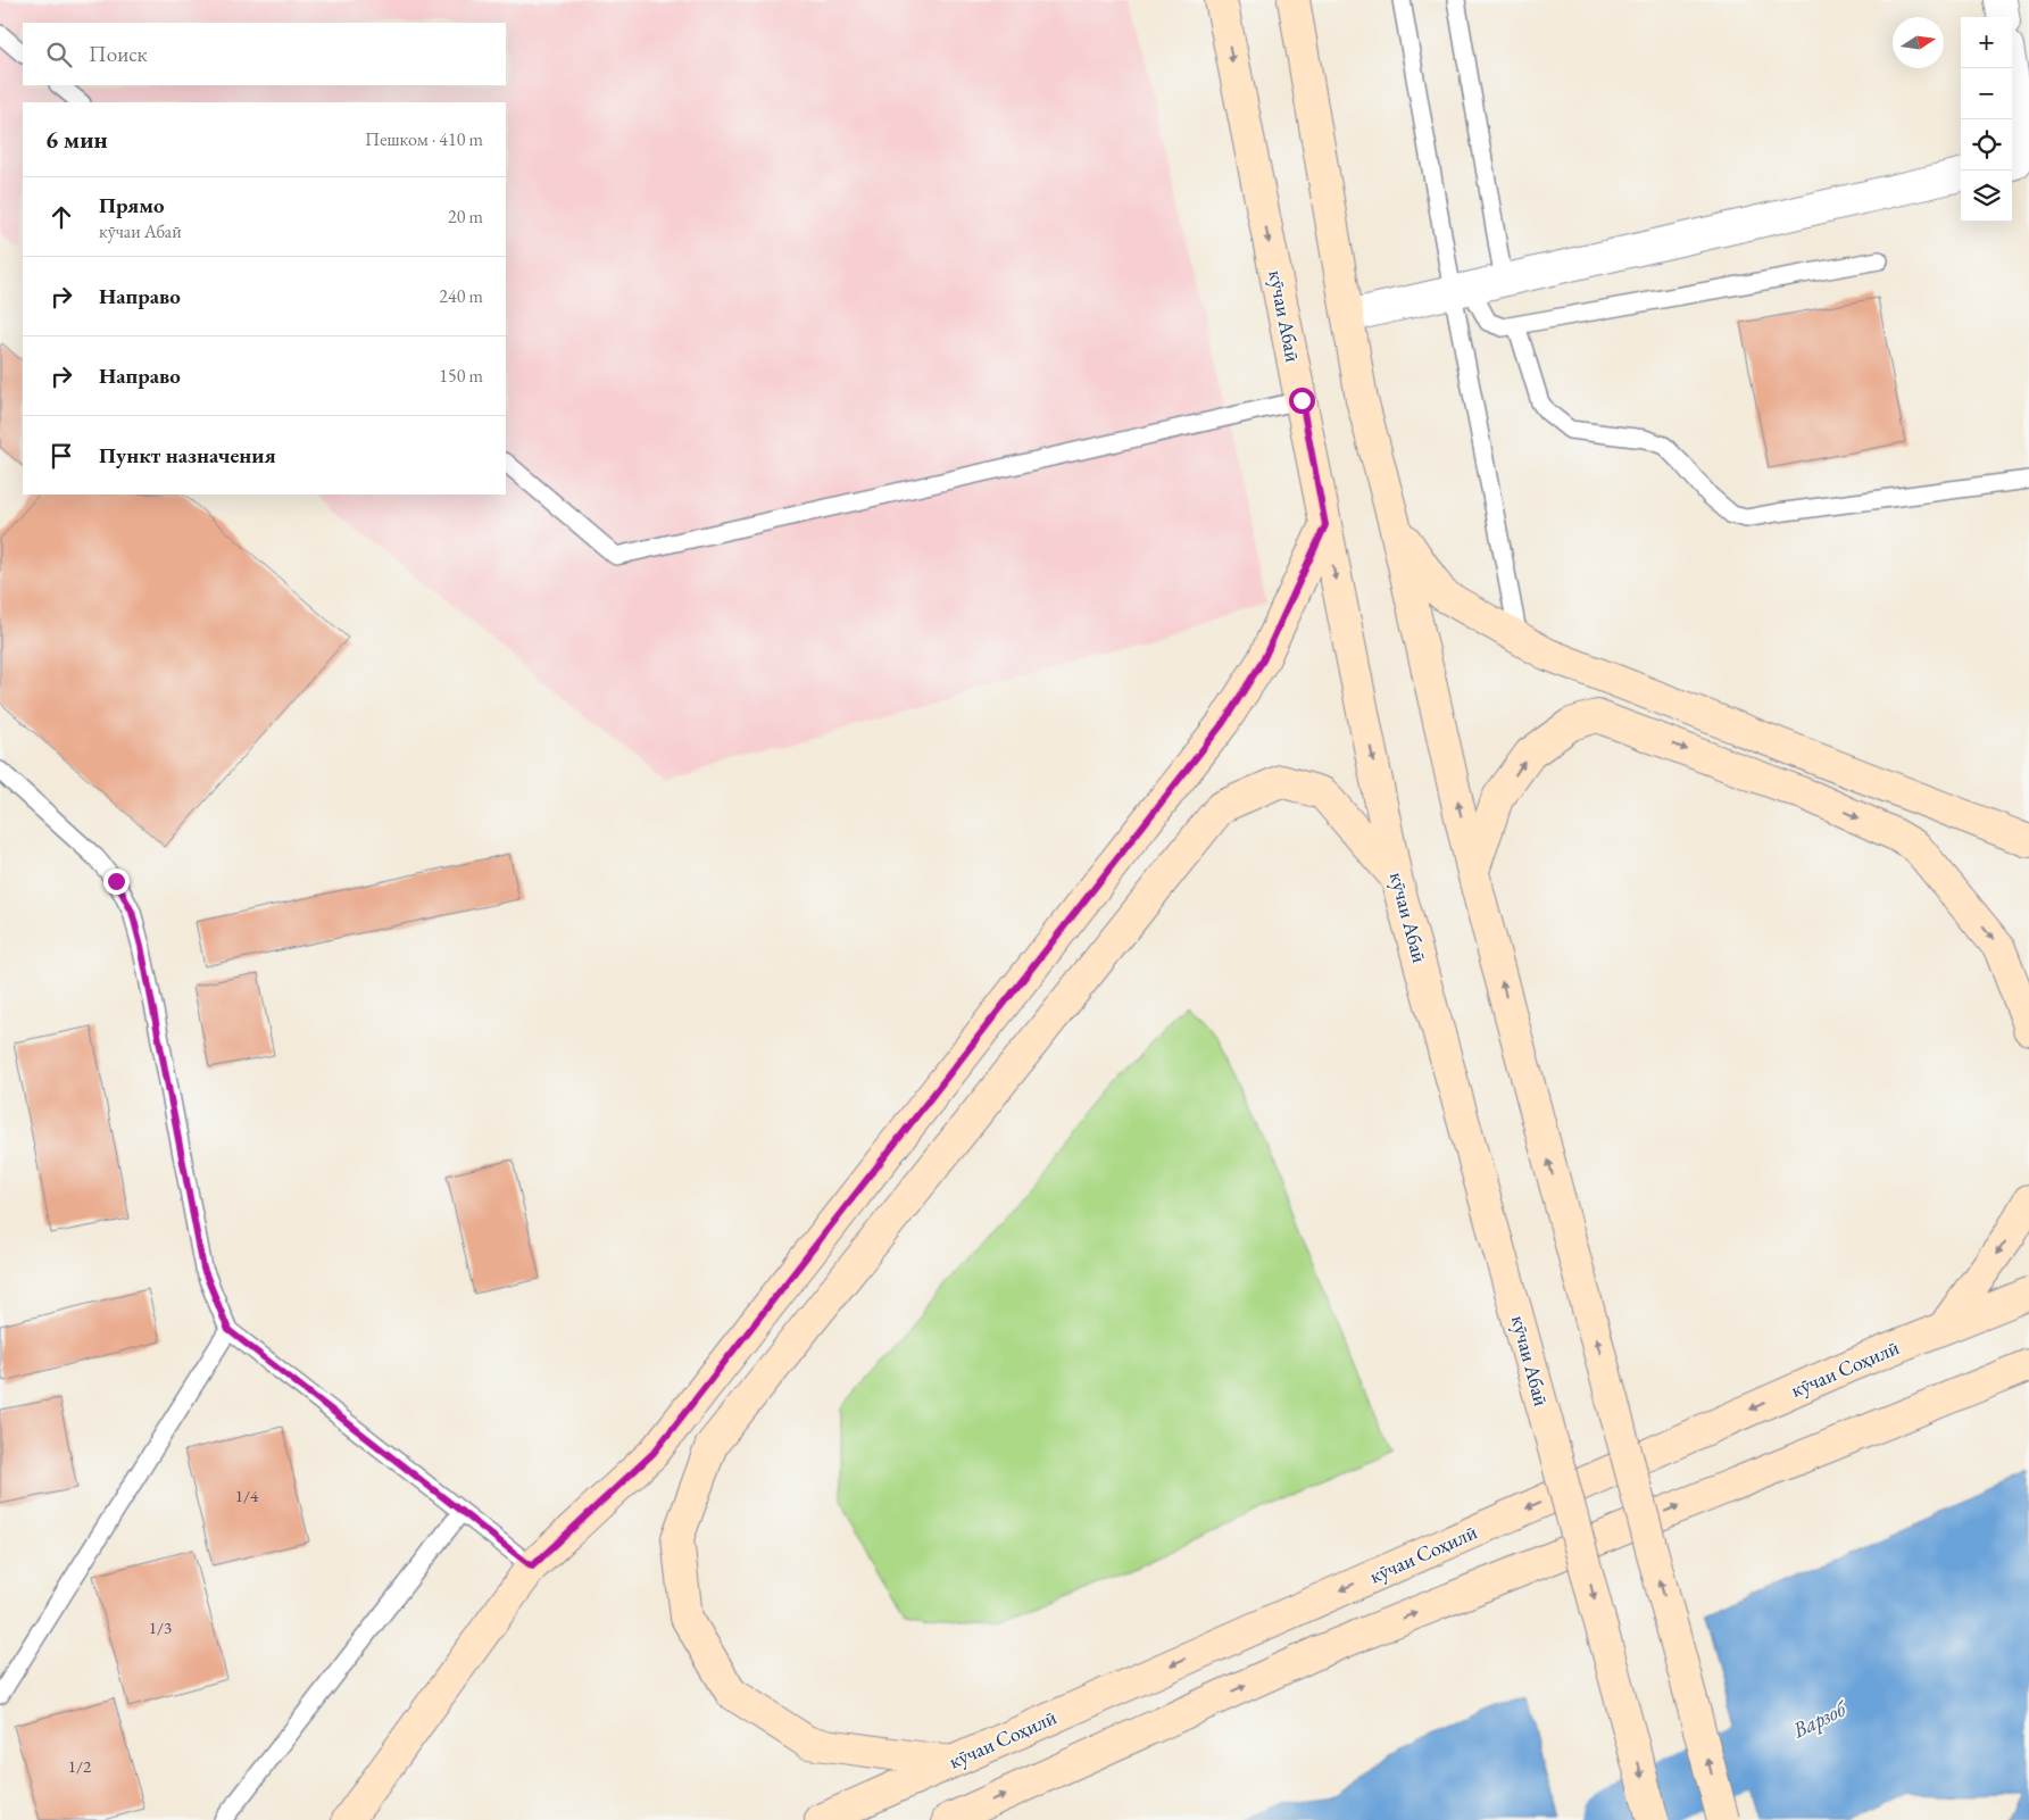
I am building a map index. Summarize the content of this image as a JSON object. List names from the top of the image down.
{
  "streets": {
    "main road": ["кӯчаи Абаӣ", "кӯчаи Соҳилӣ"]
  },
  "water": ["Варзоб"],
  "house_numbers": ["1/4", "1/3", "1/2"],
  "north": "right",
  "page": {
    "map_buttons": ["+", "−"],
    "search": "Поиск",
    "heading": ["6 мин", "Пешком · 410 m"],
    "list": [
      ["Прямо", "кӯчаи Абаӣ", "20 m"],
      ["Направо", "240 m"],
      ["Направо", "150 m"],
      "Пункт назначения"
    ]
  }
}
